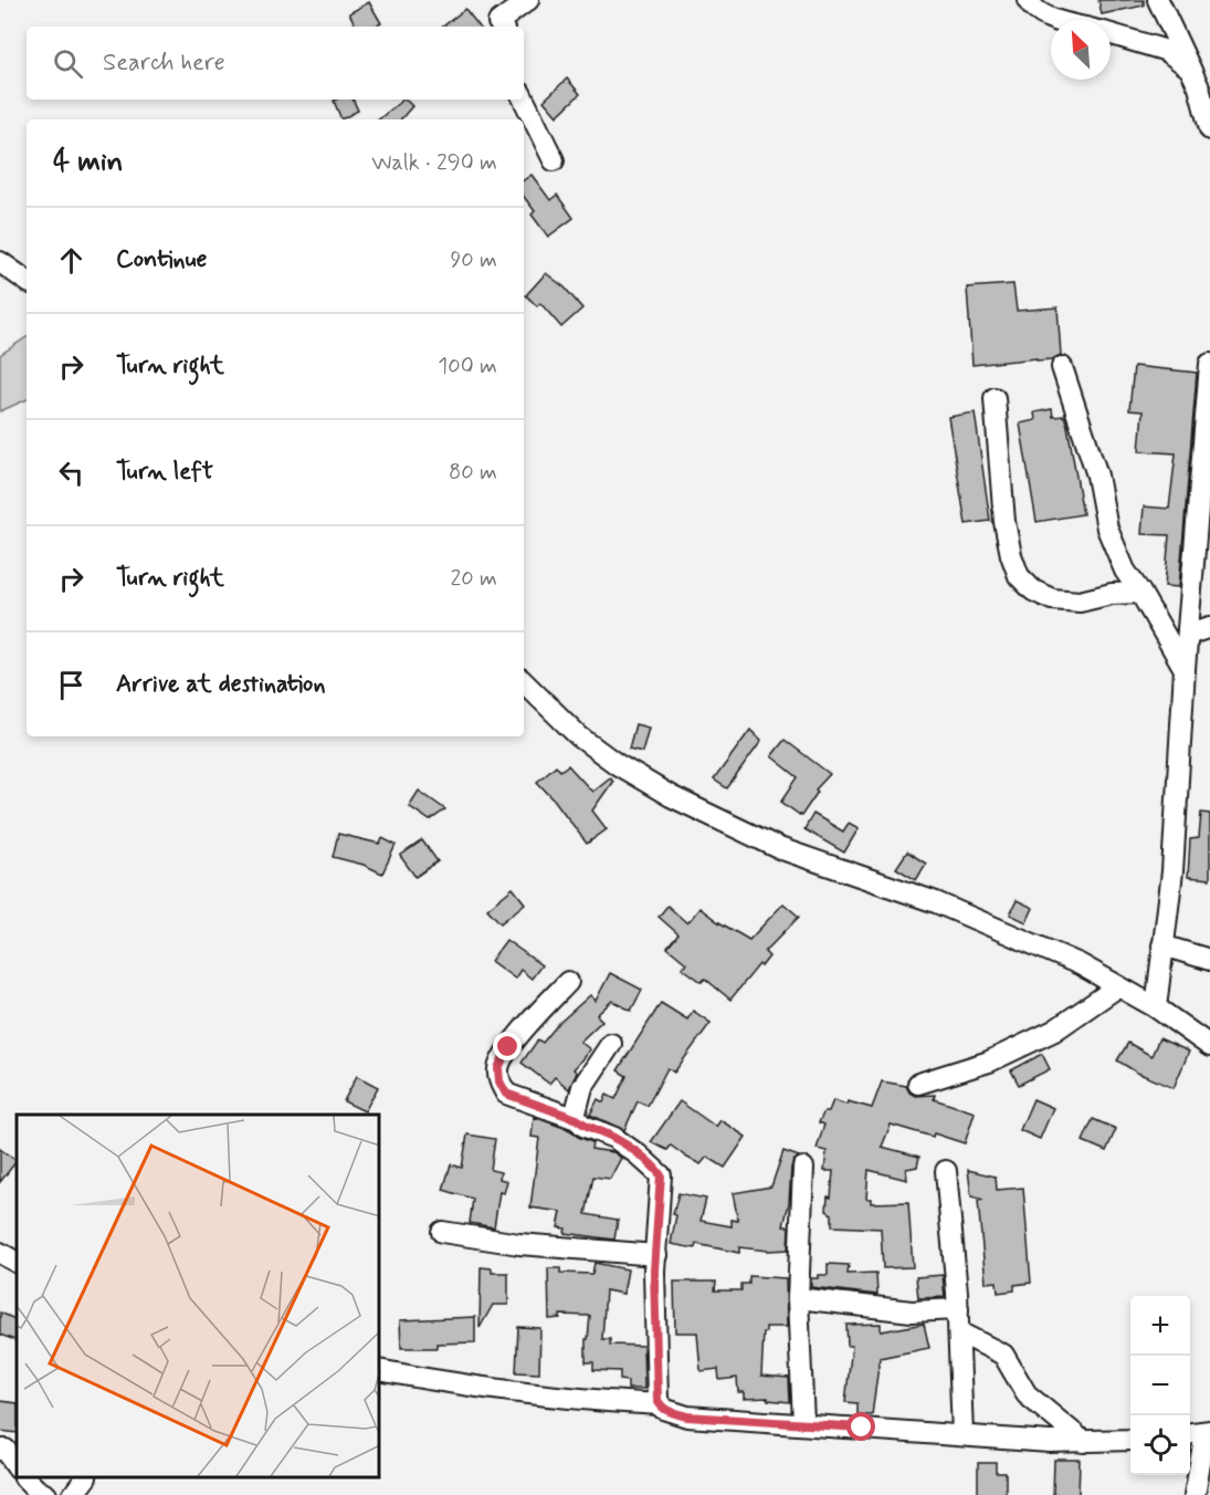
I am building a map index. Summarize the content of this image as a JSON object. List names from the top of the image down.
{
  "north": "top left",
  "page": {
    "search": "Search here",
    "heading": ["4 min", "Walk · 290 m"],
    "list": [
      ["Continue", "90 m"],
      ["Turn right", "100 m"],
      ["Turn left", "80 m"],
      ["Turn right", "20 m"],
      "Arrive at destination"
    ],
    "map_buttons": ["+", "−"]
  }
}
